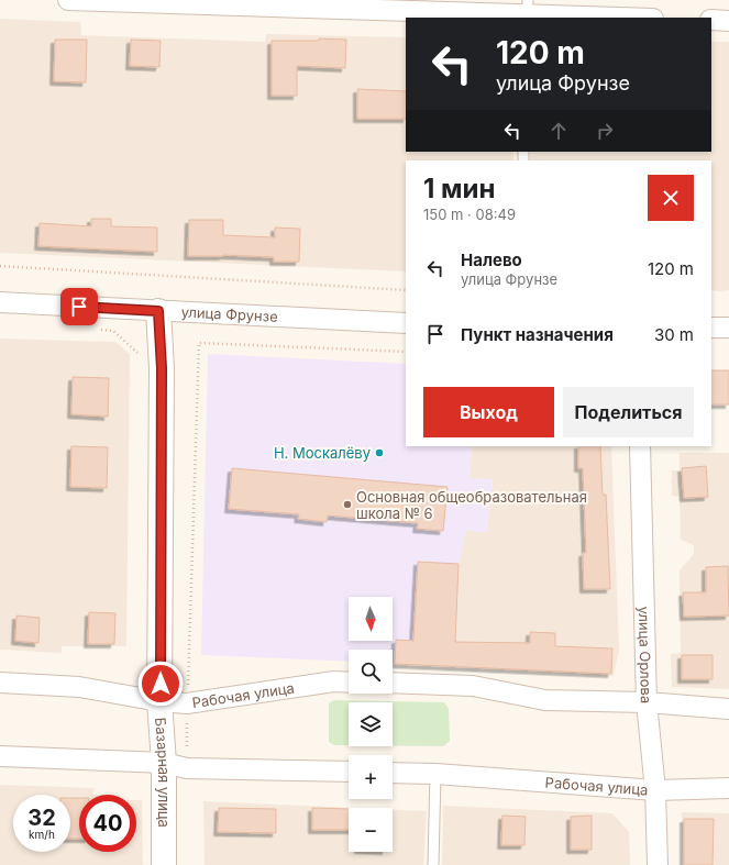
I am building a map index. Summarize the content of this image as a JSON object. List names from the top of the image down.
{
  "streets": {
    "street": [
      "улица Фрунзе",
      "улица Орлова",
      "Рабочая улица",
      "Базарная улица"
    ]
  },
  "crossings": [
    ["улица Фрунзе", "Базарная улица"],
    ["улица Орлова", "Рабочая улица"],
    ["Рабочая улица", "Базарная улица"]
  ],
  "places": ["Н. Москалёву", "Основная общеобразовательная школа № 6"],
  "north": "bottom",
  "page": {
    "turn": ["120 m", "улица Фрунзе"],
    "heading": ["1 мин", "150 m · 08:49"],
    "list": [
      {
        "name": "Налево",
        "note": "улица Фрунзе",
        "value": "120 m"
      },
      {
        "name": "Пункт назначения",
        "value": "30 m"
      }
    ],
    "buttons": ["Выход", "Поделиться"],
    "map_buttons": ["+", "−"],
    "speed": "32 km/h",
    "limit": "40"
  }
}
